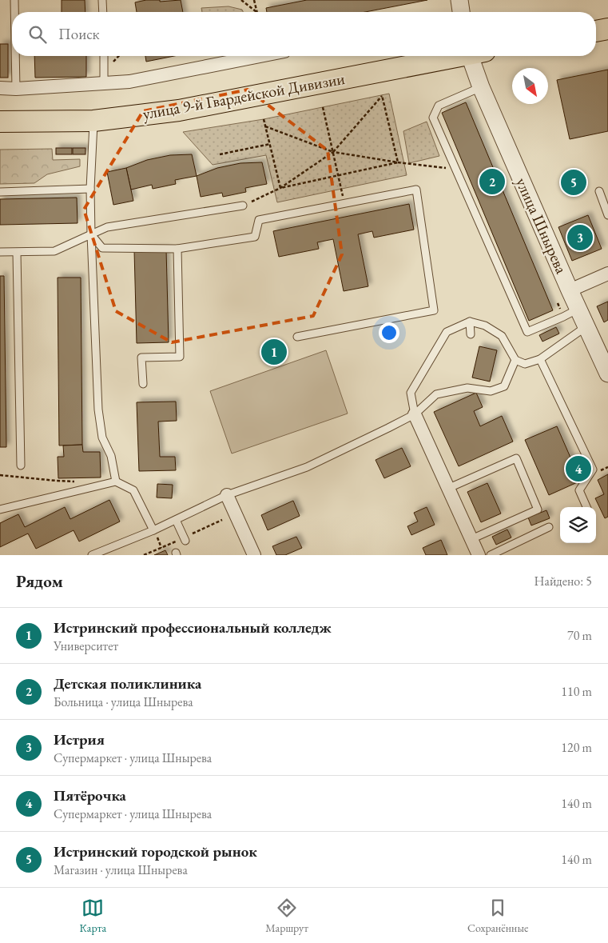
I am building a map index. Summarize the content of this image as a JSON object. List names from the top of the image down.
{
  "streets": {
    "main road": ["улица 9-й Гвардейской Дивизии"],
    "street": ["улица Шнырева"]
  },
  "north": "bottom right",
  "page": {
    "search": "Поиск",
    "pins": [
      "2",
      "5",
      "3",
      "1",
      "4"
    ],
    "heading": ["Рядом", "Найдено: 5"],
    "list": [
      {
        "mark": "1",
        "name": "Истринский профессиональный колледж",
        "note": "Университет",
        "value": "70 m"
      },
      {
        "mark": "2",
        "name": "Детская поликлиника",
        "note": "Больница · улица Шнырева",
        "value": "110 m"
      },
      {
        "mark": "3",
        "name": "Истрия",
        "note": "Супермаркет · улица Шнырева",
        "value": "120 m"
      },
      {
        "mark": "4",
        "name": "Пятёрочка",
        "note": "Супермаркет · улица Шнырева",
        "value": "140 m"
      },
      {
        "mark": "5",
        "name": "Истринский городской рынок",
        "note": "Магазин · улица Шнырева",
        "value": "140 m"
      }
    ],
    "nav": ["Карта", "Маршрут", "Сохранённые"]
  }
}
